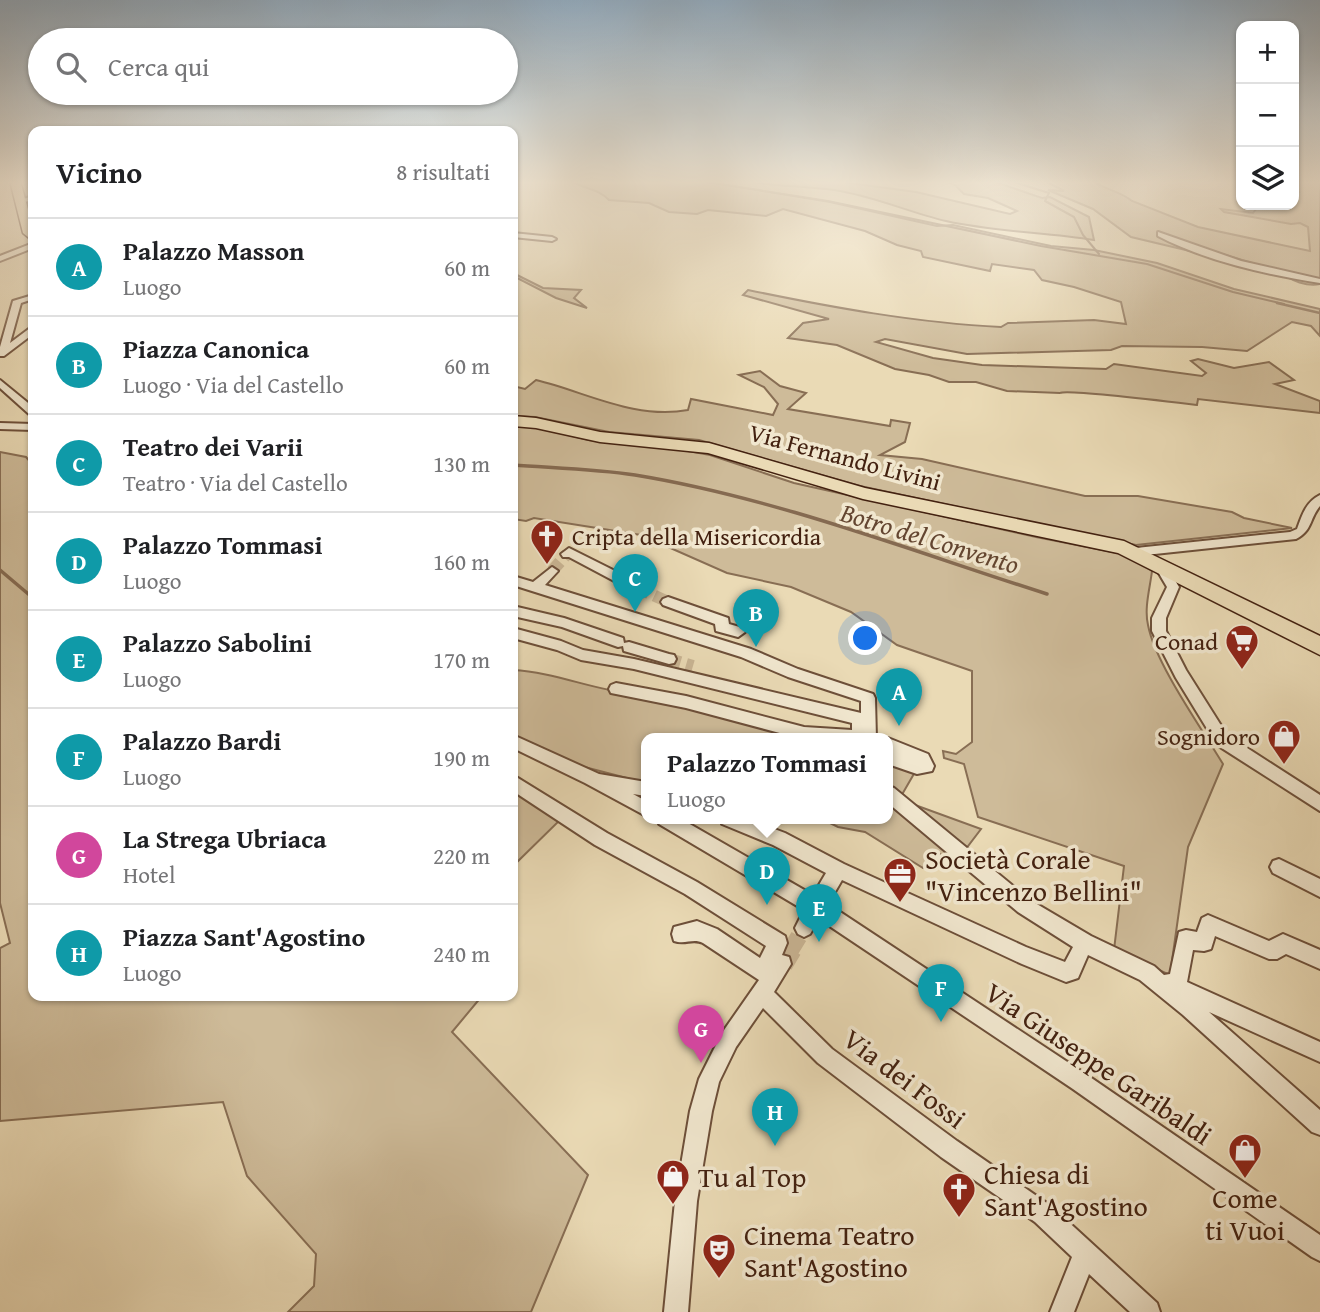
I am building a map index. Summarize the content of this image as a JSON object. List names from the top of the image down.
{
  "streets": {
    "main road": ["Via Fernando Livini"],
    "street": ["Via Giuseppe Garibaldi", "Via dei Fossi"]
  },
  "water": ["Botro del Convento"],
  "places": {
    "church": ["Cripta della Misericordia", "Chiesa di Sant'Agostino"],
    "supermarket": ["Conad"],
    "shop": ["Sognidoro", "Come ti Vuoi", "Tu al Top"],
    "office": ["Società Corale \"Vincenzo Bellini\""],
    "theatre": ["Cinema Teatro Sant'Agostino"]
  },
  "page": {
    "map_buttons": ["+", "−"],
    "search": "Cerca qui",
    "heading": ["Vicino", "8 risultati"],
    "list": [
      {
        "mark": "A",
        "name": "Palazzo Masson",
        "note": "Luogo",
        "value": "60 m"
      },
      {
        "mark": "B",
        "name": "Piazza Canonica",
        "note": "Luogo · Via del Castello",
        "value": "60 m"
      },
      {
        "mark": "C",
        "name": "Teatro dei Varii",
        "note": "Teatro · Via del Castello",
        "value": "130 m"
      },
      {
        "mark": "D",
        "name": "Palazzo Tommasi",
        "note": "Luogo",
        "value": "160 m"
      },
      {
        "mark": "E",
        "name": "Palazzo Sabolini",
        "note": "Luogo",
        "value": "170 m"
      },
      {
        "mark": "F",
        "name": "Palazzo Bardi",
        "note": "Luogo",
        "value": "190 m"
      },
      {
        "mark": "G",
        "name": "La Strega Ubriaca",
        "note": "Hotel",
        "value": "220 m"
      },
      {
        "mark": "H",
        "name": "Piazza Sant'Agostino",
        "note": "Luogo",
        "value": "240 m"
      }
    ],
    "pins": [
      "C",
      "B",
      "A",
      "D",
      "E",
      "F",
      "G",
      "H"
    ],
    "popup": ["Palazzo Tommasi", "Luogo"]
  }
}
